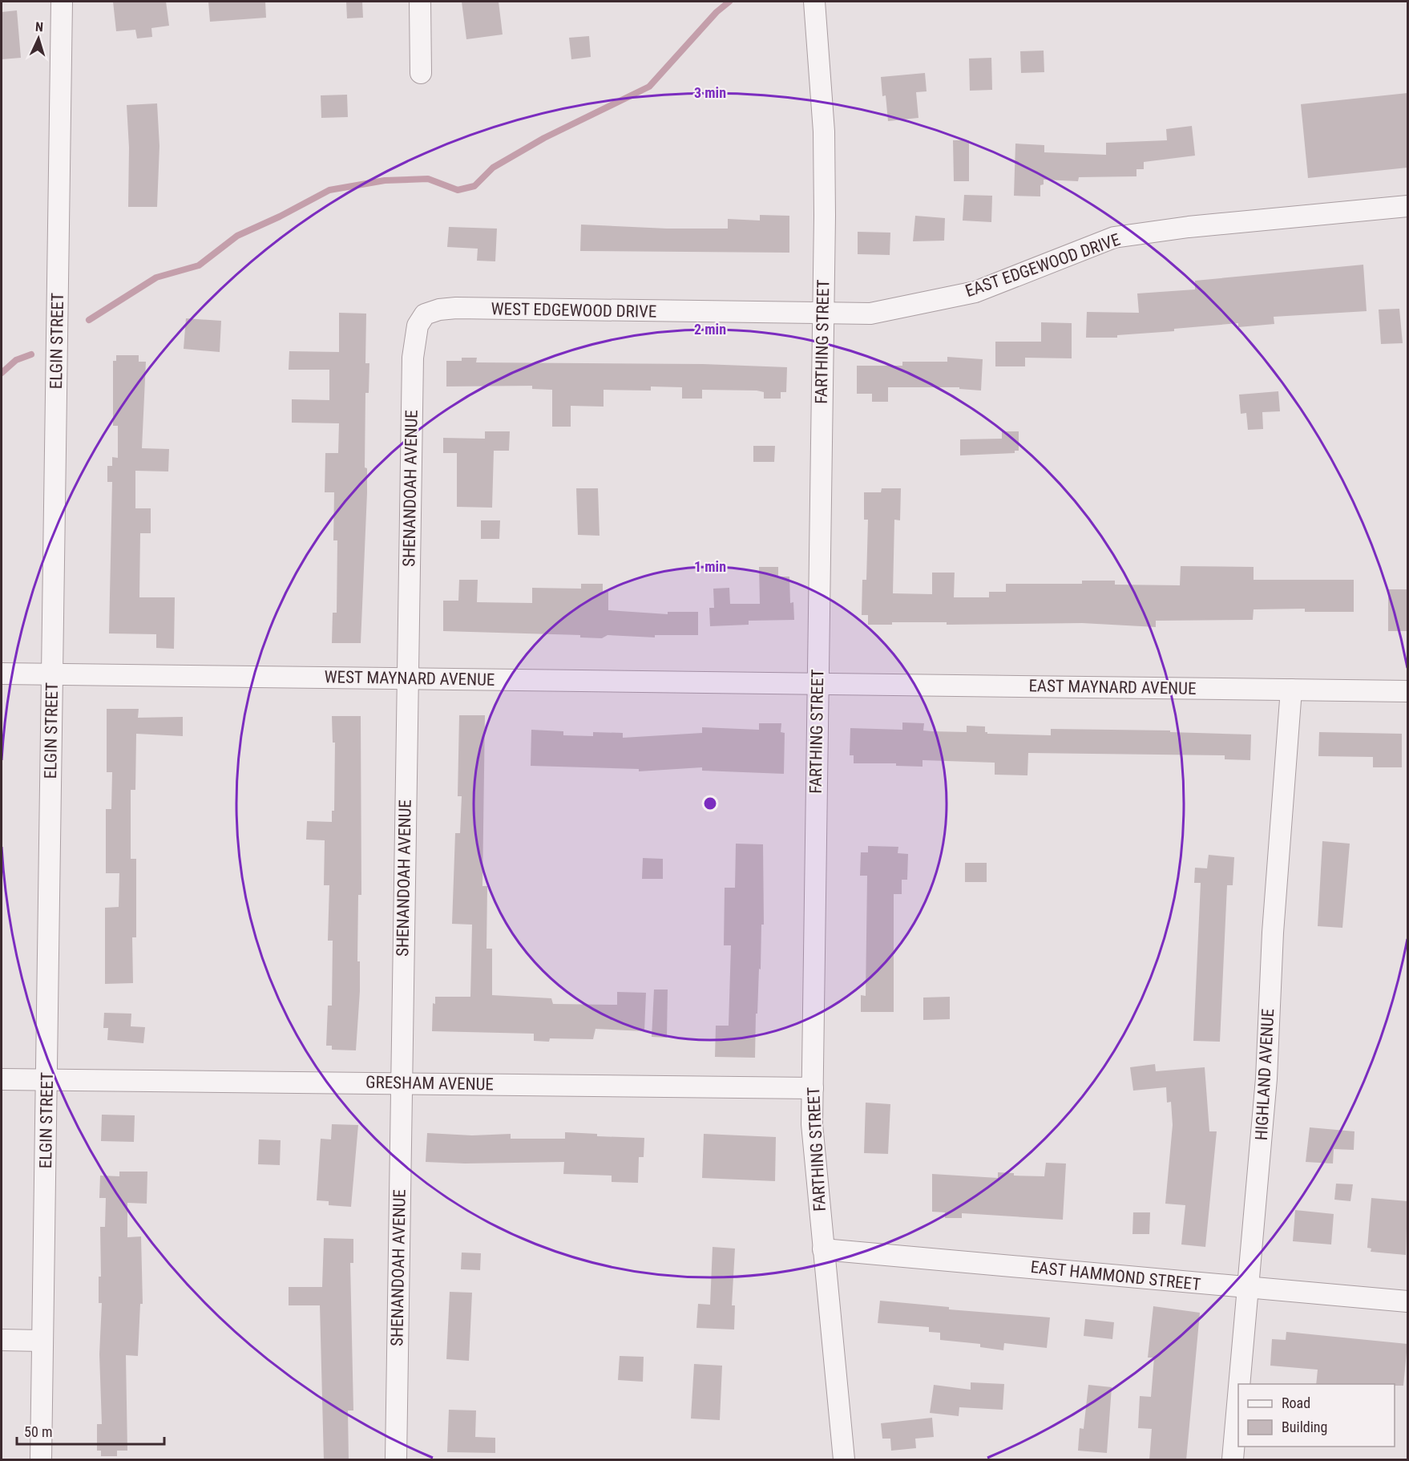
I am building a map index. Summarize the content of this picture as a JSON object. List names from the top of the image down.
{
  "streets": {
    "street": [
      "EAST EDGEWOOD DRIVE",
      "WEST EDGEWOOD DRIVE",
      "ELGIN STREET",
      "FARTHING STREET",
      "SHENANDOAH AVENUE",
      "WEST MAYNARD AVENUE",
      "EAST MAYNARD AVENUE",
      "HIGHLAND AVENUE",
      "GRESHAM AVENUE",
      "EAST HAMMOND STREET"
    ]
  },
  "crossings": [
    ["EAST EDGEWOOD DRIVE", "WEST EDGEWOOD DRIVE"],
    ["EAST EDGEWOOD DRIVE", "FARTHING STREET"],
    ["WEST EDGEWOOD DRIVE", "FARTHING STREET"],
    ["WEST EDGEWOOD DRIVE", "SHENANDOAH AVENUE"],
    ["ELGIN STREET", "WEST MAYNARD AVENUE"],
    ["ELGIN STREET", "GRESHAM AVENUE"],
    ["FARTHING STREET", "WEST MAYNARD AVENUE"],
    ["FARTHING STREET", "EAST MAYNARD AVENUE"],
    ["FARTHING STREET", "GRESHAM AVENUE"],
    ["FARTHING STREET", "EAST HAMMOND STREET"],
    ["SHENANDOAH AVENUE", "WEST MAYNARD AVENUE"],
    ["SHENANDOAH AVENUE", "GRESHAM AVENUE"],
    ["WEST MAYNARD AVENUE", "EAST MAYNARD AVENUE"],
    ["EAST MAYNARD AVENUE", "HIGHLAND AVENUE"],
    ["HIGHLAND AVENUE", "EAST HAMMOND STREET"]
  ],
  "legend": ["Road", "Building"],
  "scale_bar": "50 m",
  "north": "top",
  "rings": ["3 min", "2 min", "1 min"]
}
